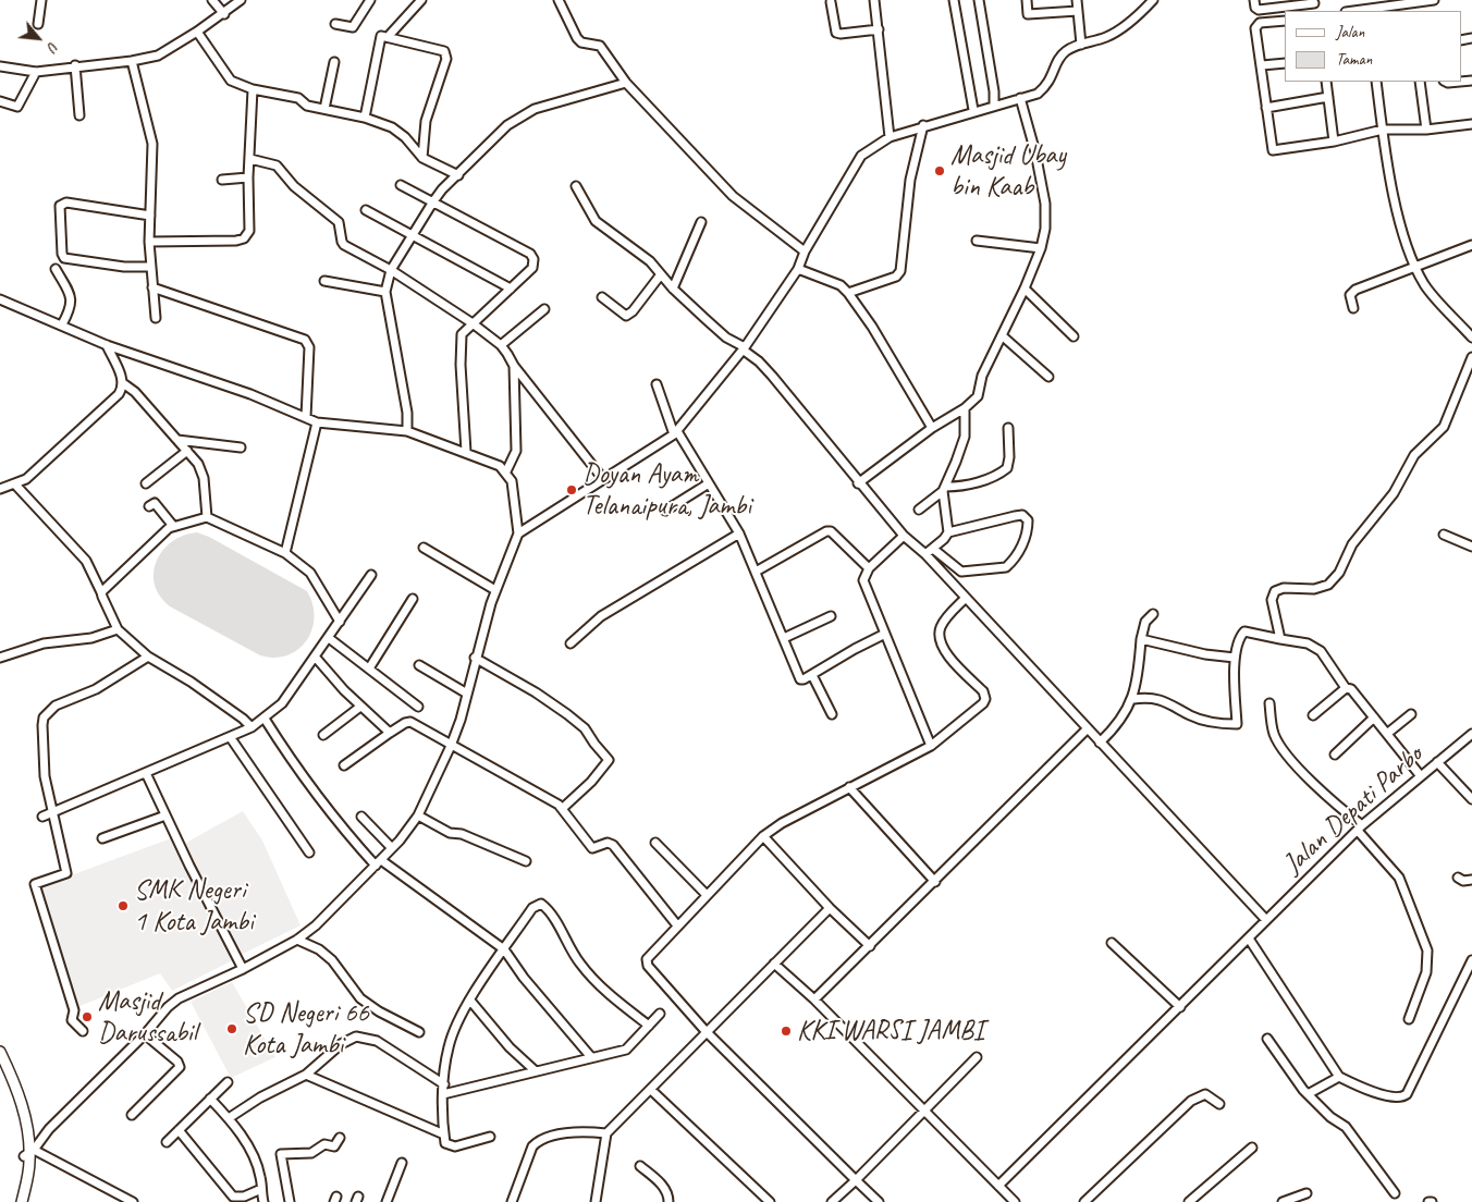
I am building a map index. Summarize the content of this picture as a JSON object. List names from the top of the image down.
{
  "streets": {
    "street": ["Jalan Depati Parbo"]
  },
  "places": [
    "Masjid Ubay bin Kaab",
    "Doyan Ayam Telanaipura, Jambi",
    "SMK Negeri 1 Kota Jambi",
    "Masjid Darussabil",
    "SD Negeri 66 Kota Jambi",
    "KKI WARSI JAMBI"
  ],
  "legend": ["Jalan", "Taman"],
  "north": "bottom right"
}
